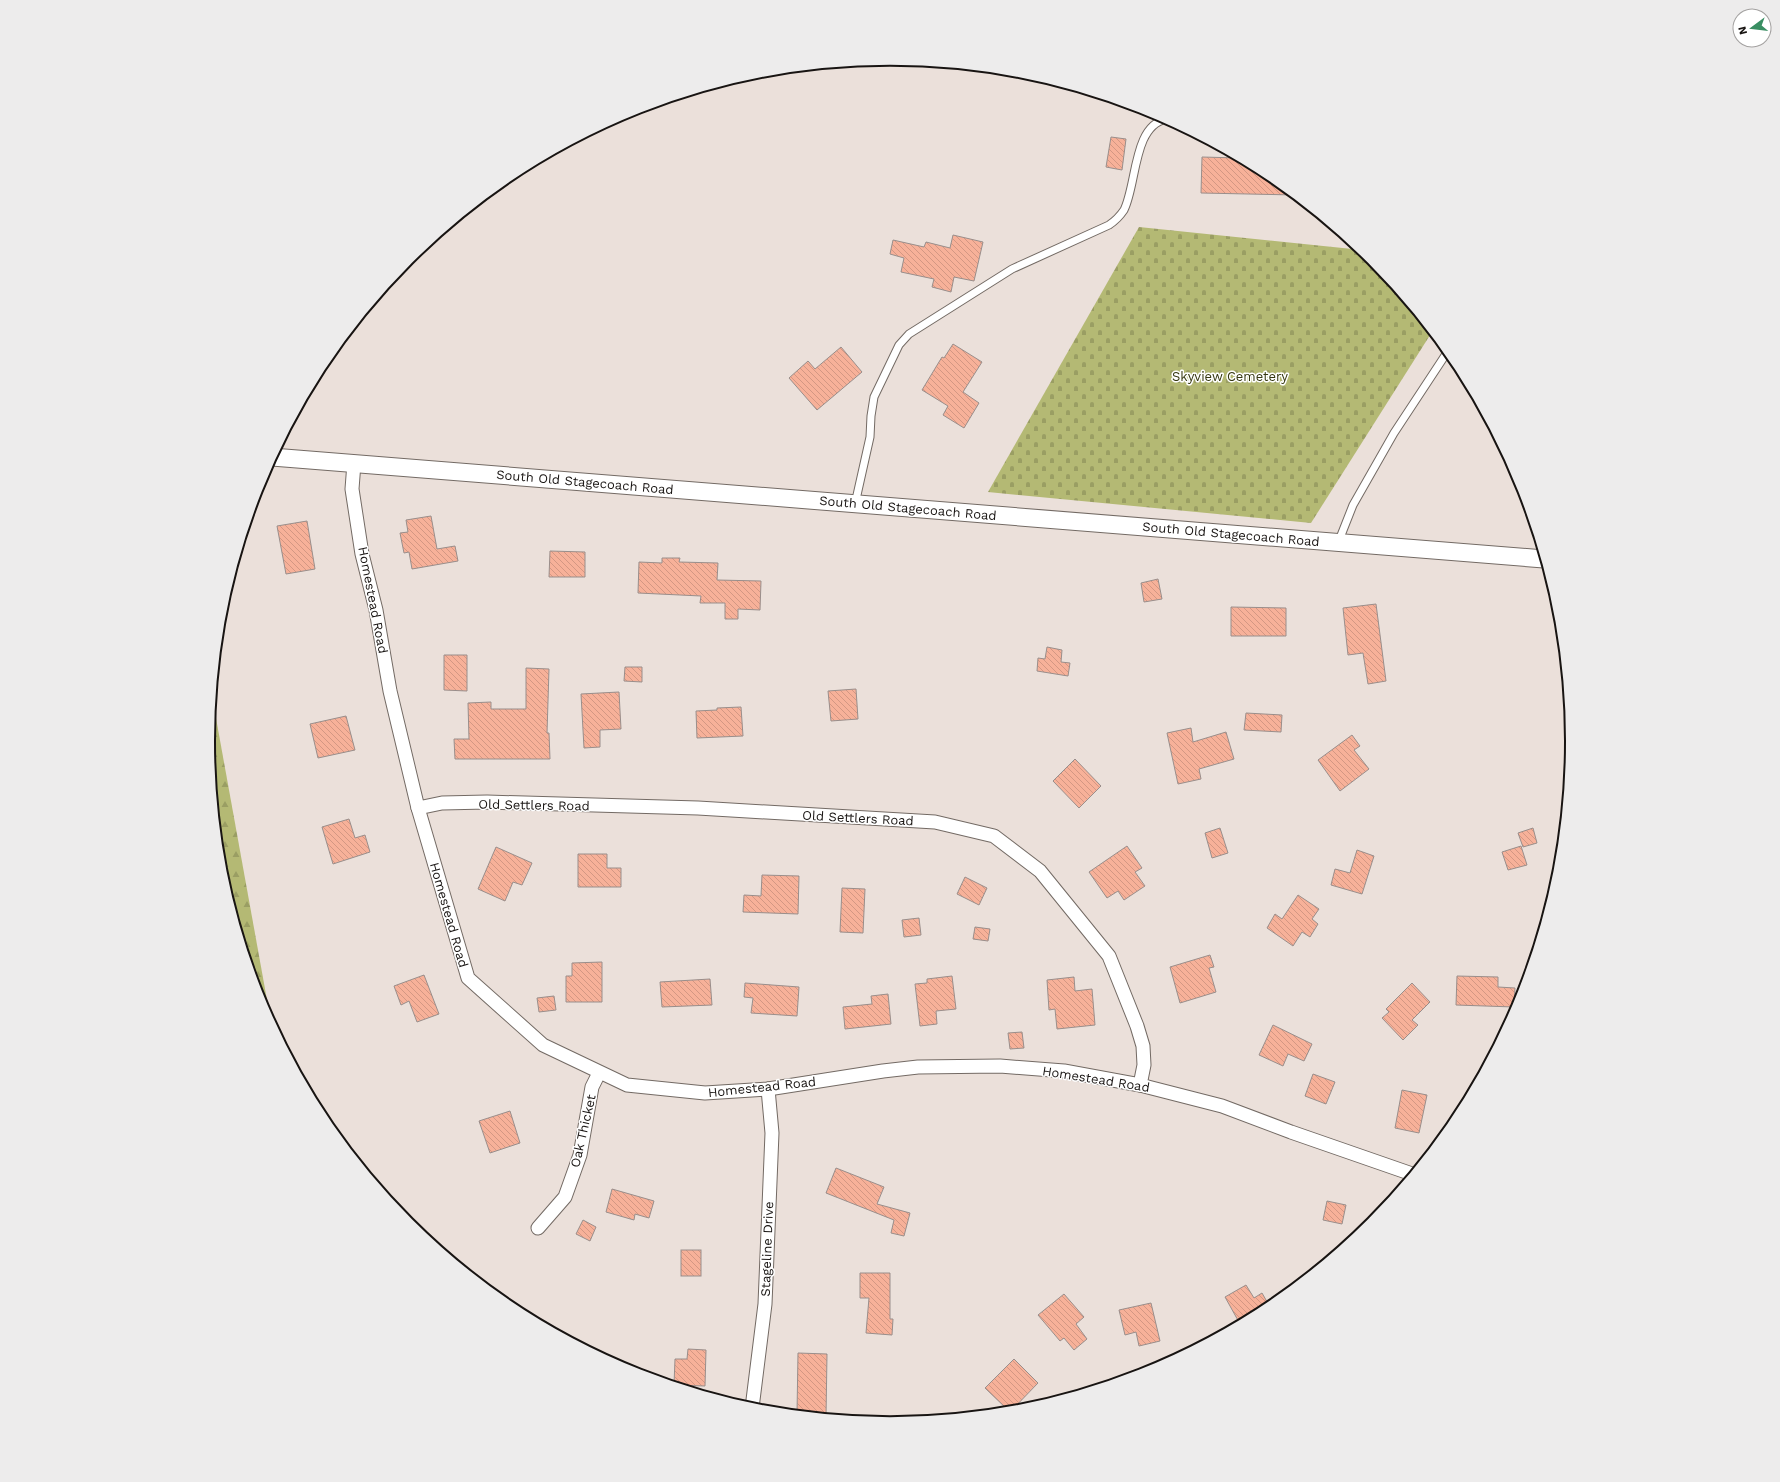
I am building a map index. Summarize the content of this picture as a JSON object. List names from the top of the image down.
{
  "streets": {
    "street": [
      "South Old Stagecoach Road",
      "Homestead Road",
      "Old Settlers Road",
      "Oak Thicket",
      "Stageline Drive"
    ]
  },
  "crossings": [
    ["South Old Stagecoach Road", "Homestead Road"],
    ["Homestead Road", "Old Settlers Road"],
    ["Homestead Road", "Oak Thicket"],
    ["Homestead Road", "Stageline Drive"]
  ],
  "parks": ["Skyview Cemetery"],
  "north": "left"
}
